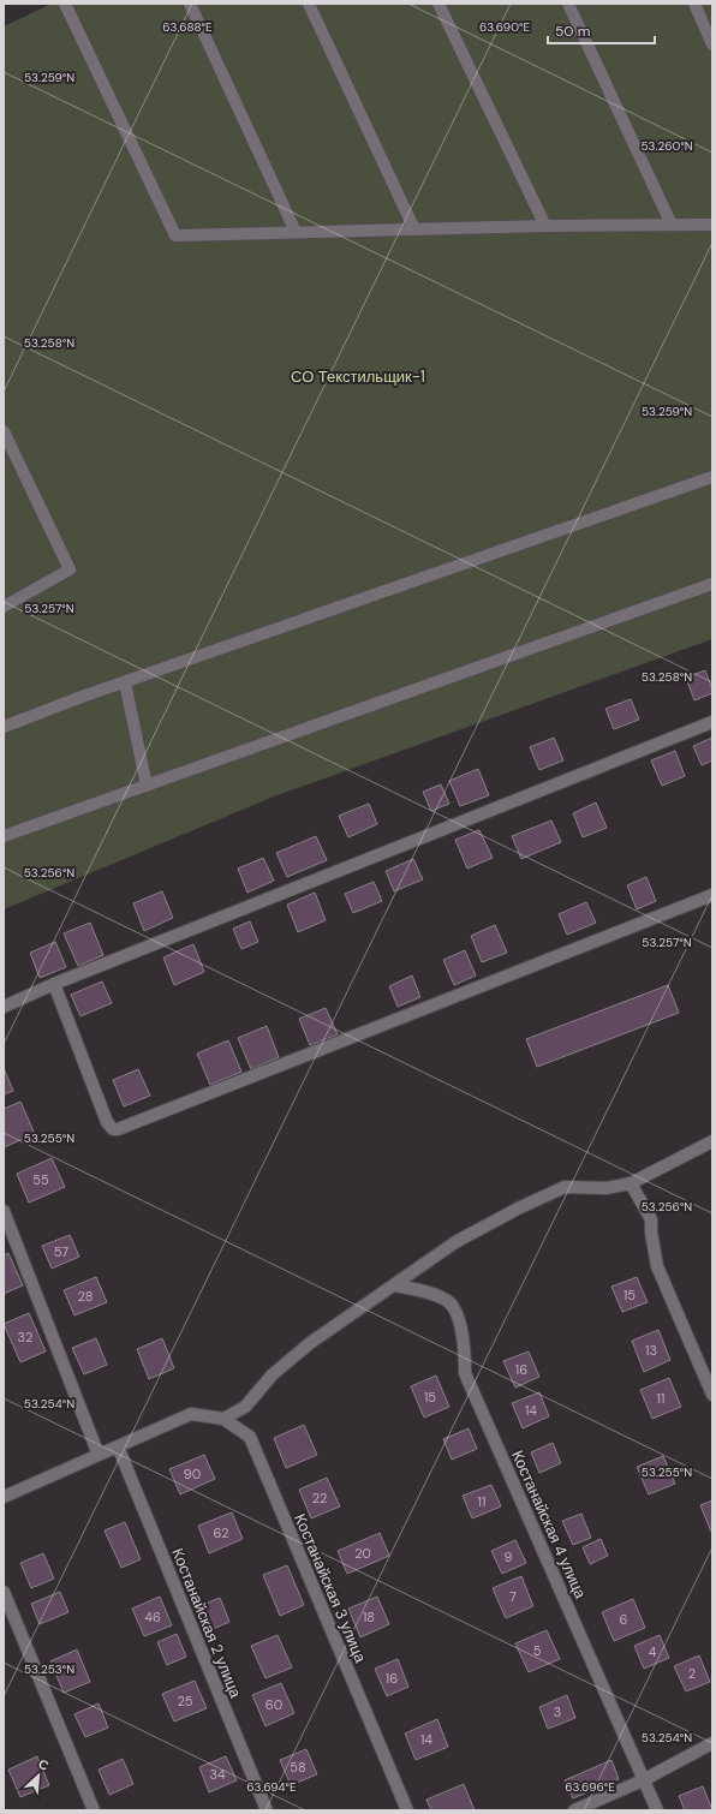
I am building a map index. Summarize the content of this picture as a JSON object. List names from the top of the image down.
{
  "streets": {
    "street": ["Костанайская 4 улица", "Костанайская 3 улица", "Костанайская 2 улица"]
  },
  "crossings": [
    ["Костанайская 3 улица", "Костанайская 2 улица"]
  ],
  "parks": ["СО Текстильщик-1"],
  "house_numbers": [
    "55",
    "57",
    "15",
    "28",
    "32",
    "13",
    "16",
    "15",
    "11",
    "14",
    "90",
    "22",
    "11",
    "62",
    "20",
    "9",
    "7",
    "46",
    "18",
    "6",
    "5",
    "4",
    "2",
    "16",
    "25",
    "60",
    "3",
    "14",
    "58",
    "34"
  ],
  "scale_bar": "50 m",
  "north": "top right",
  "coordinates": [
    "63.688°E",
    "63.690°E",
    "53.259°N",
    "53.260°N",
    "53.258°N",
    "53.257°N",
    "53.256°N",
    "53.255°N",
    "53.254°N",
    "53.253°N",
    "63.694°E",
    "63.696°E"
  ]
}
